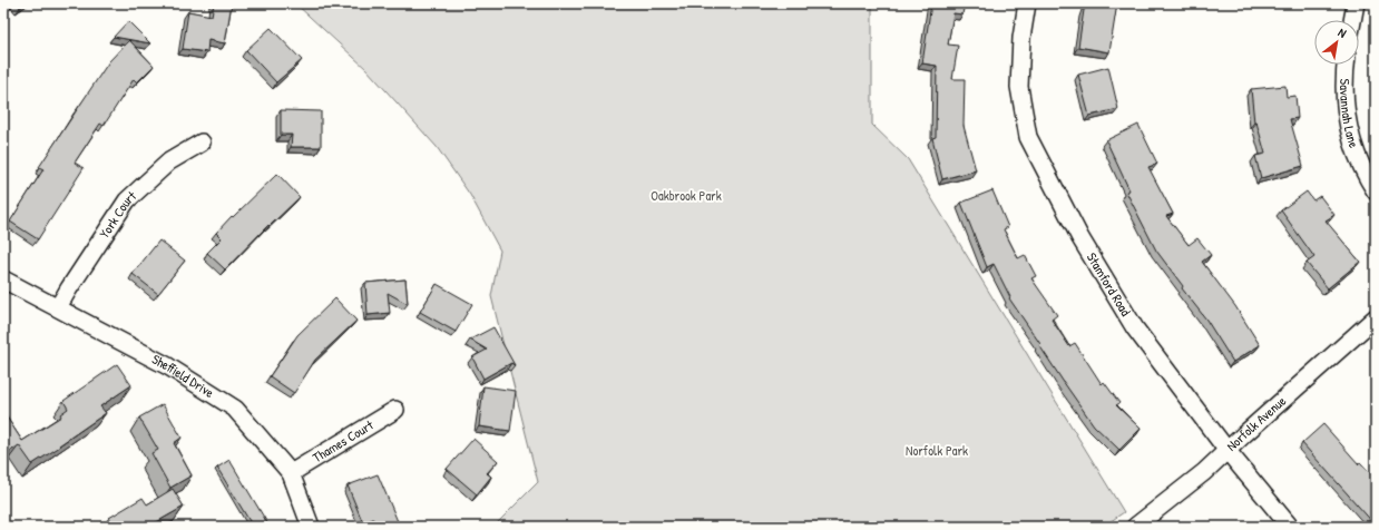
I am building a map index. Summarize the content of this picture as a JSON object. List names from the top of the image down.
{
  "streets": {
    "street": [
      "Savannah Lane",
      "York Court",
      "Stamford Road",
      "Sheffield Drive",
      "Norfolk Avenue",
      "Thames Court"
    ]
  },
  "crossings": [
    ["York Court", "Sheffield Drive"],
    ["Stamford Road", "Norfolk Avenue"],
    ["Sheffield Drive", "Thames Court"]
  ],
  "parks": ["Oakbrook Park", "Norfolk Park"],
  "north": "top right"
}
